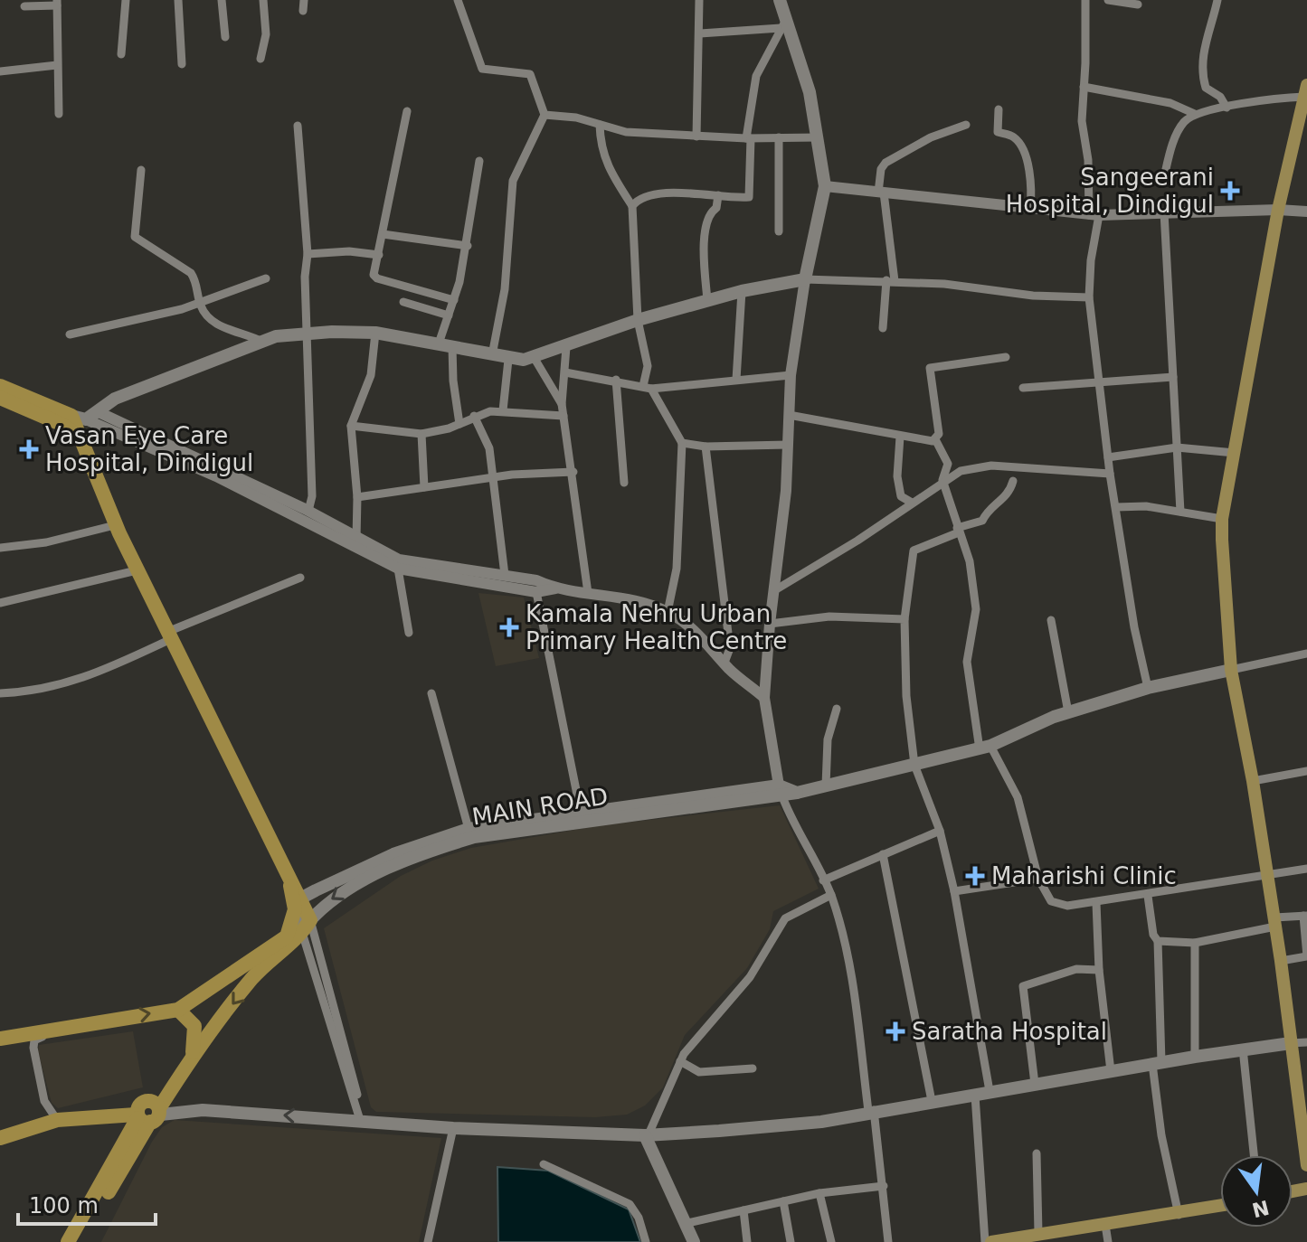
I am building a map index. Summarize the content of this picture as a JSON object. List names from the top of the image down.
{
  "streets": {
    "main road": ["MAIN ROAD"]
  },
  "places": {
    "health": [
      "Sangeerani Hospital, Dindigul",
      "Vasan Eye Care Hospital, Dindigul",
      "Kamala Nehru Urban Primary Health Centre",
      "Maharishi Clinic",
      "Saratha Hospital"
    ]
  },
  "scale_bar": "100 m",
  "north": "bottom"
}
